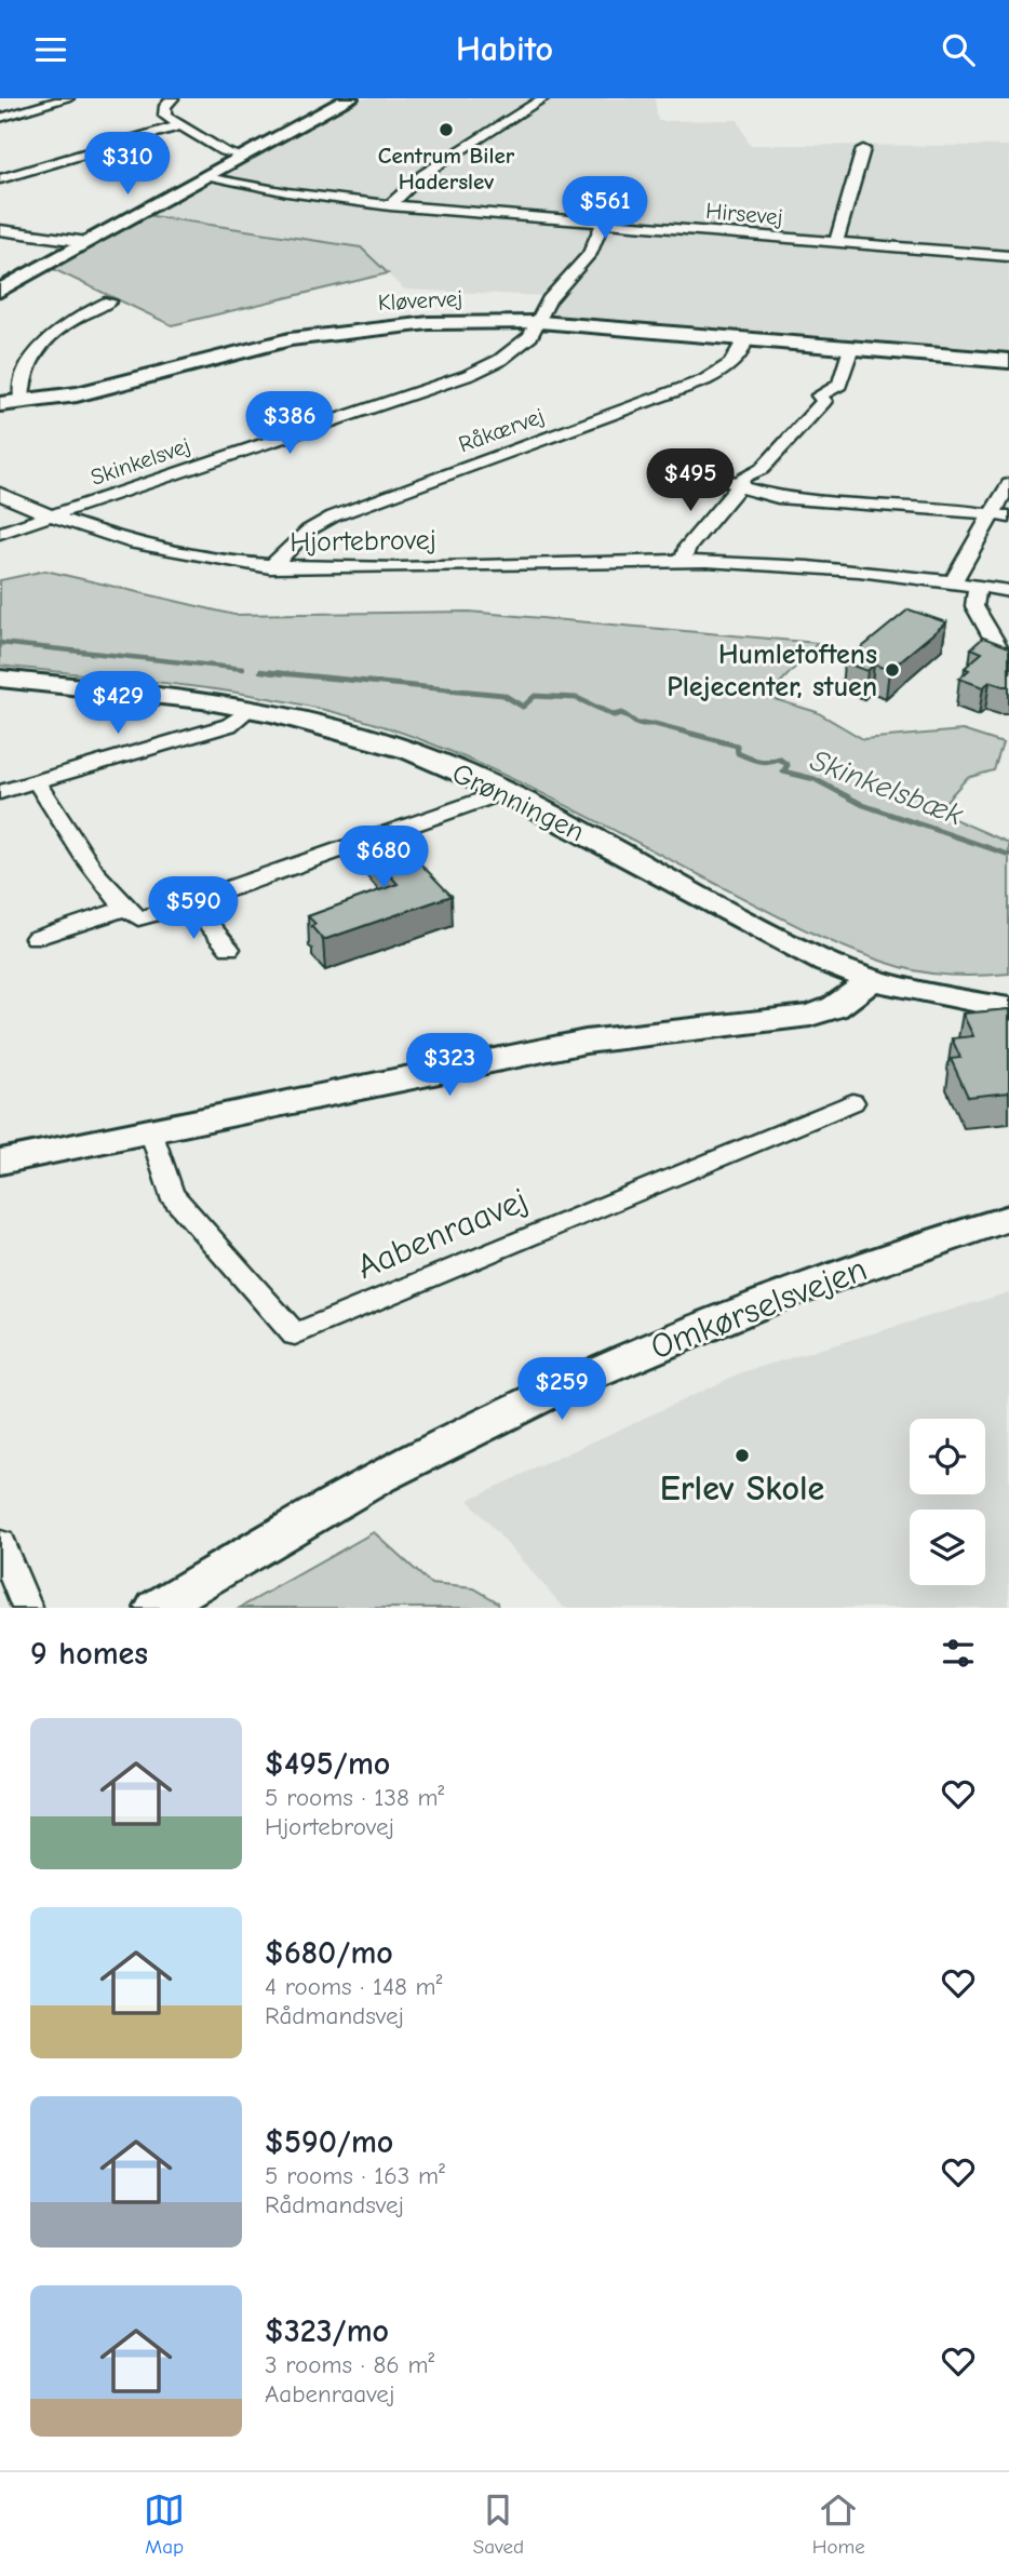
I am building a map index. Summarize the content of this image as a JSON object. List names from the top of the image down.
{
  "streets": {
    "street": [
      "Hirsevej",
      "Kløvervej",
      "Råkærvej",
      "Skinkelsvej",
      "Hjortebrovej",
      "Grønningen",
      "Aabenraavej",
      "Omkørselsvejen"
    ]
  },
  "crossings": [
    ["Hirsevej", "Skinkelsvej"],
    ["Kløvervej", "Råkærvej"],
    ["Kløvervej", "Skinkelsvej"],
    ["Råkærvej", "Hjortebrovej"],
    ["Skinkelsvej", "Hjortebrovej"]
  ],
  "water": ["Skinkelsbæk"],
  "places": ["Centrum Biler Haderslev", "Humletoftens Plejecenter, stuen", "Erlev Skole"],
  "page": {
    "header": "Habito",
    "price": [
      "$310",
      "$561",
      "$386",
      "$495",
      "$429",
      "$680",
      "$590",
      "$323",
      "$259"
    ],
    "heading": "9 homes",
    "list": [
      {
        "name": "$495/mo",
        "note": "5 rooms · 138 m² · Hjortebrovej"
      },
      {
        "name": "$680/mo",
        "note": "4 rooms · 148 m² · Rådmandsvej"
      },
      {
        "name": "$590/mo",
        "note": "5 rooms · 163 m² · Rådmandsvej"
      },
      {
        "name": "$323/mo",
        "note": "3 rooms · 86 m² · Aabenraavej"
      }
    ],
    "tabs": ["Map", "Saved", "Home"]
  }
}
